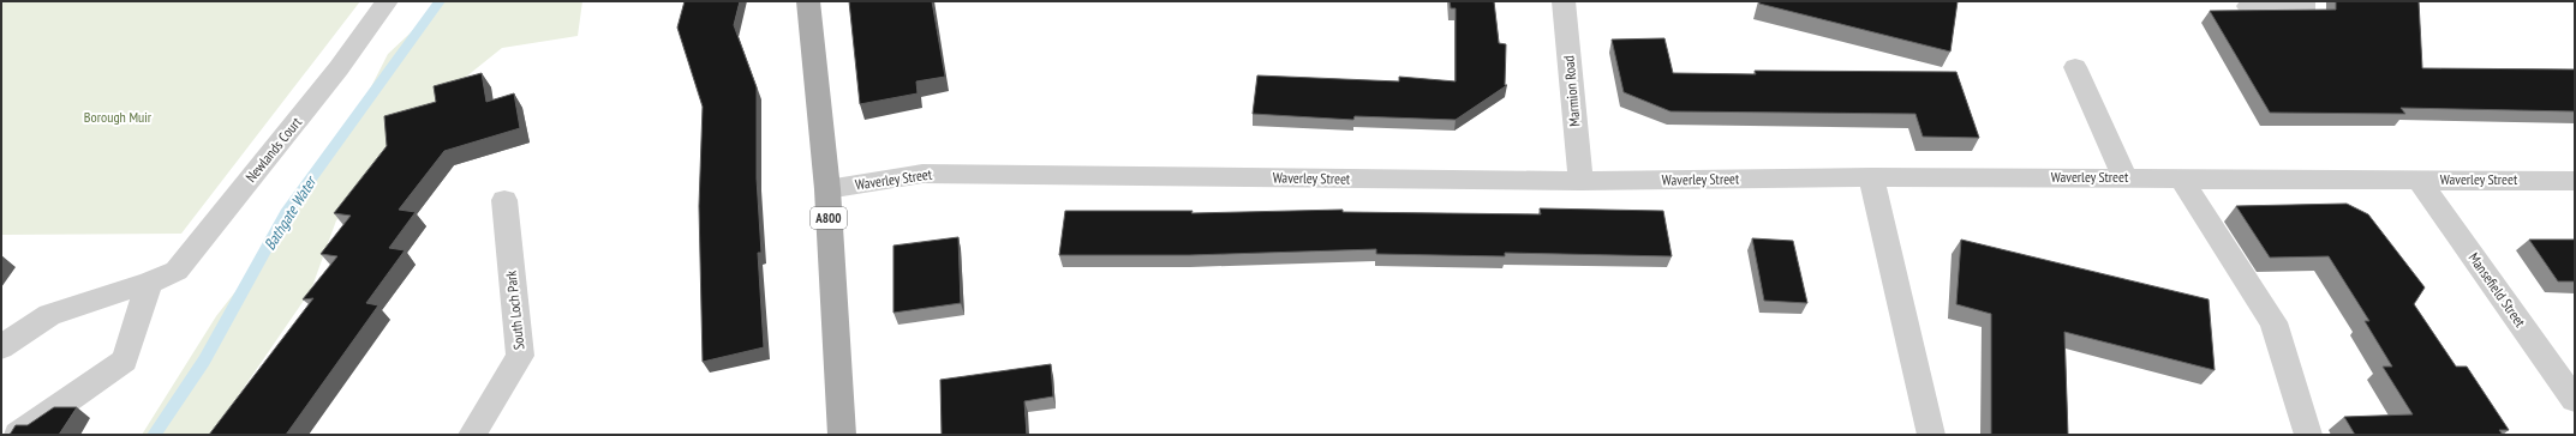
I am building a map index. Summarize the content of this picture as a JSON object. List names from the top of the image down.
{
  "streets": {
    "main road": ["A800"],
    "street": [
      "Marmion Road",
      "Newlands Court",
      "Waverley Street",
      "Mansefield Street",
      "South Loch Park"
    ]
  },
  "crossings": [
    ["Marmion Road", "Waverley Street"],
    ["Waverley Street", "A800"],
    ["Waverley Street", "Mansefield Street"]
  ],
  "water": ["Bathgate Water"],
  "parks": ["Borough Muir"]
}
